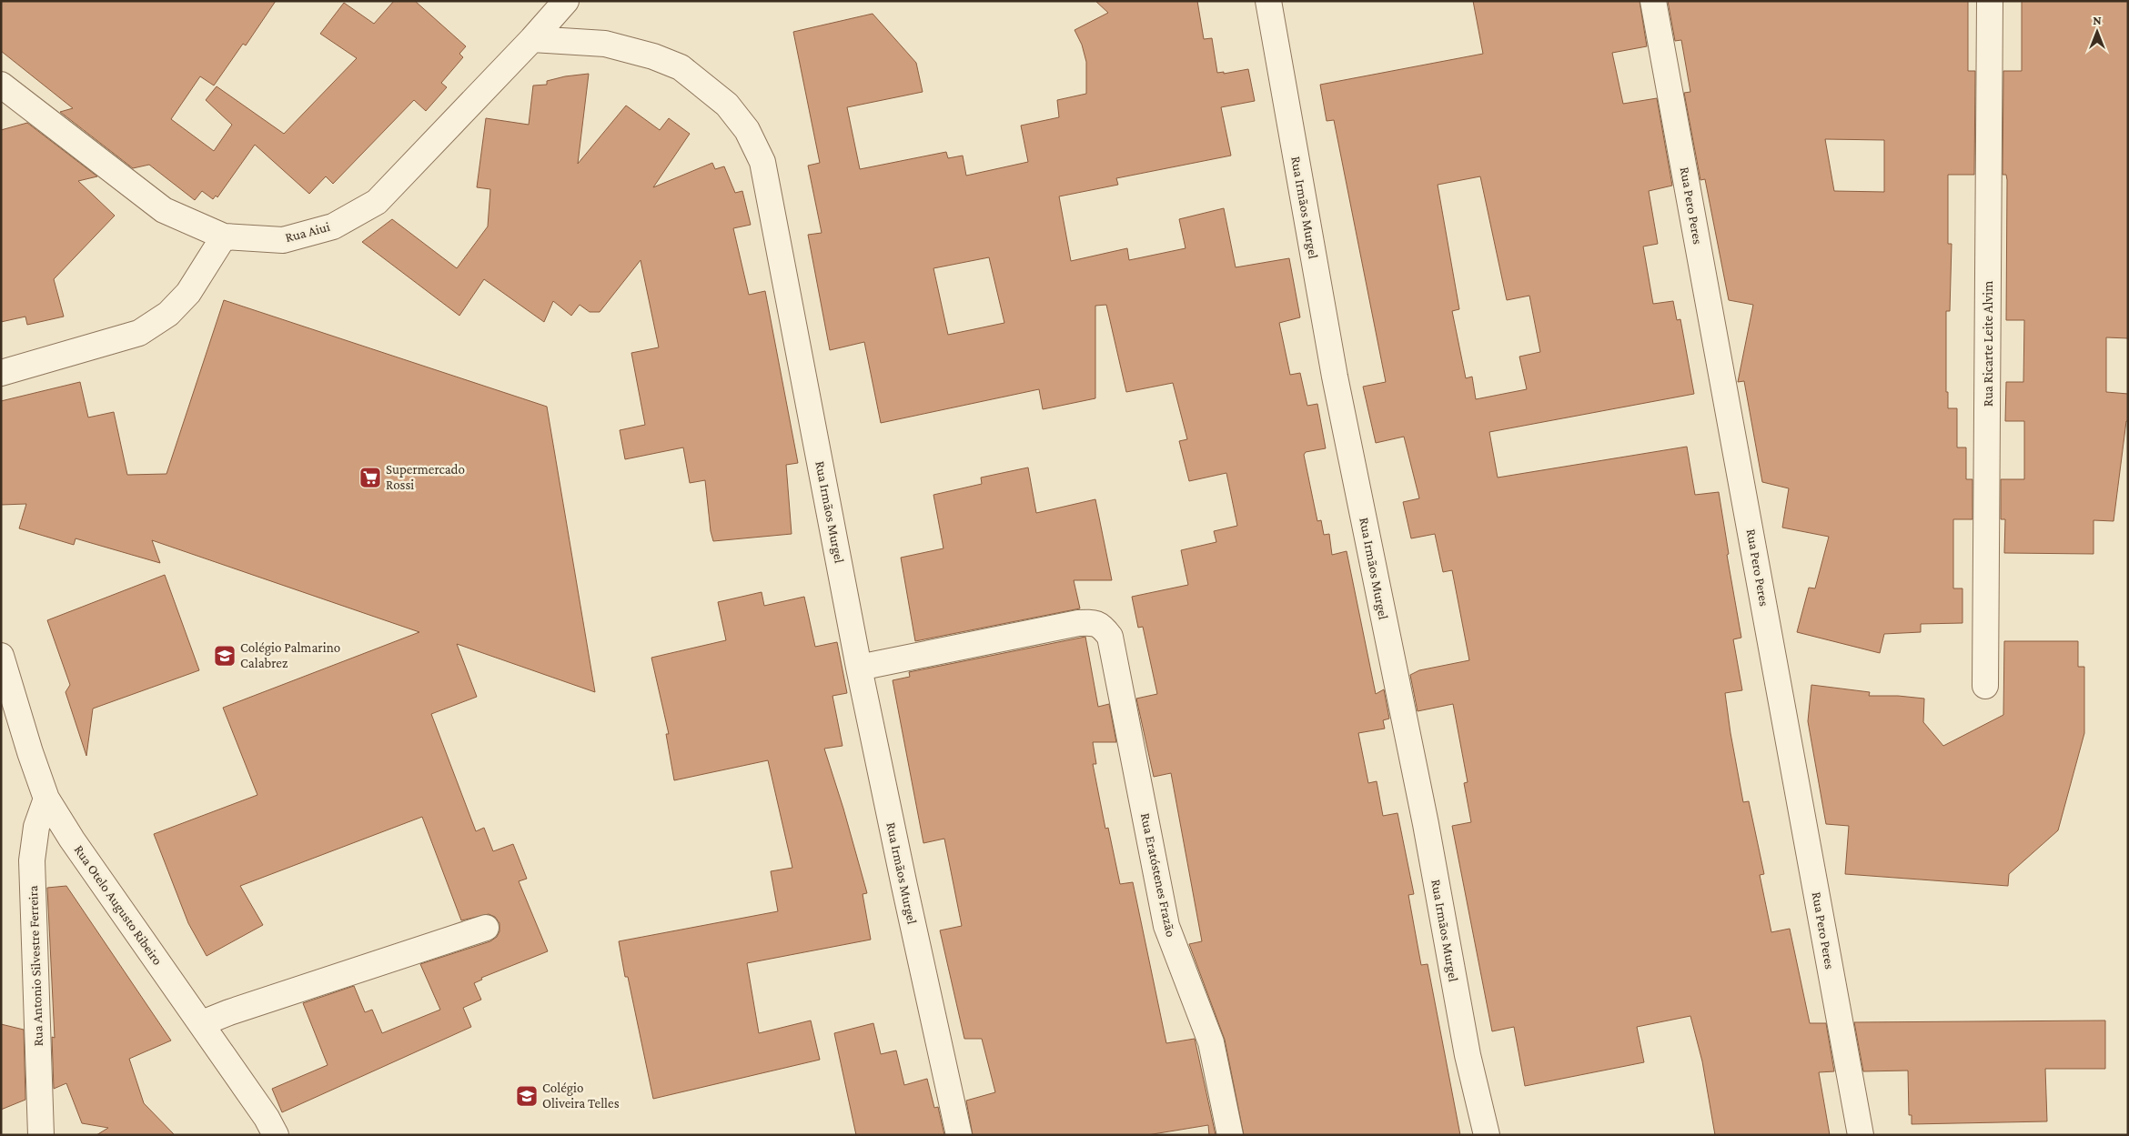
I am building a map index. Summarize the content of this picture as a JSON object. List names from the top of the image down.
{
  "streets": {
    "street": [
      "Rua Pero Peres",
      "Rua Irmãos Murgel",
      "Rua Aiui",
      "Rua Ricarte Leite Alvim",
      "Rua Eratóstenes Frazão",
      "Rua Otelo Augusto Ribeiro",
      "Rua Antonio Silvestre Ferreira"
    ]
  },
  "crossings": [
    ["Rua Irmãos Murgel", "Rua Aiui"],
    ["Rua Irmãos Murgel", "Rua Eratóstenes Frazão"],
    ["Rua Otelo Augusto Ribeiro", "Rua Antonio Silvestre Ferreira"]
  ],
  "places": {
    "supermarket": ["Supermercado Rossi"],
    "school or university": ["Colégio Palmarino Calabrez", "Colégio Oliveira Telles"]
  },
  "north": "top"
}
